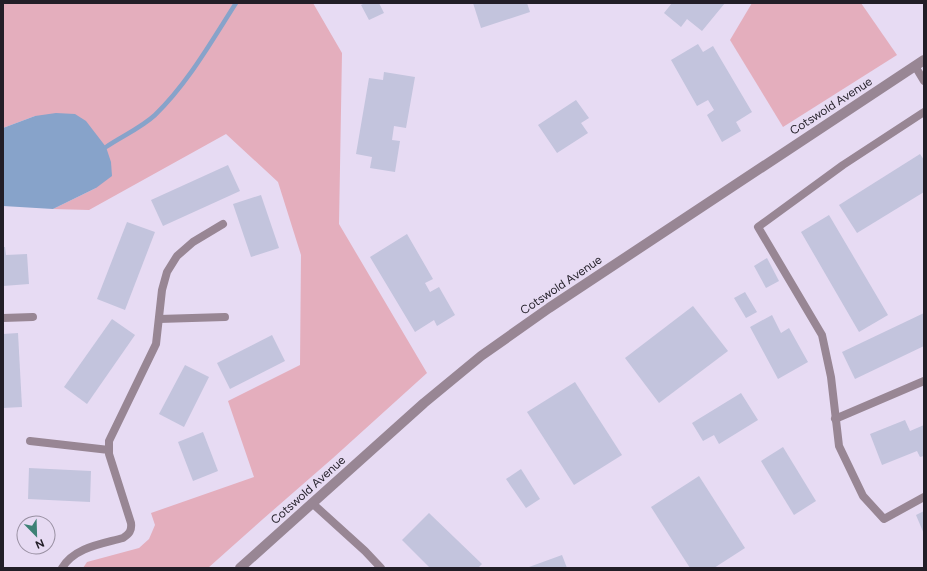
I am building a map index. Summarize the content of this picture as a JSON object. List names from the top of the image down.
{
  "streets": {
    "street": ["Cotswold Avenue"]
  },
  "north": "bottom right"
}
